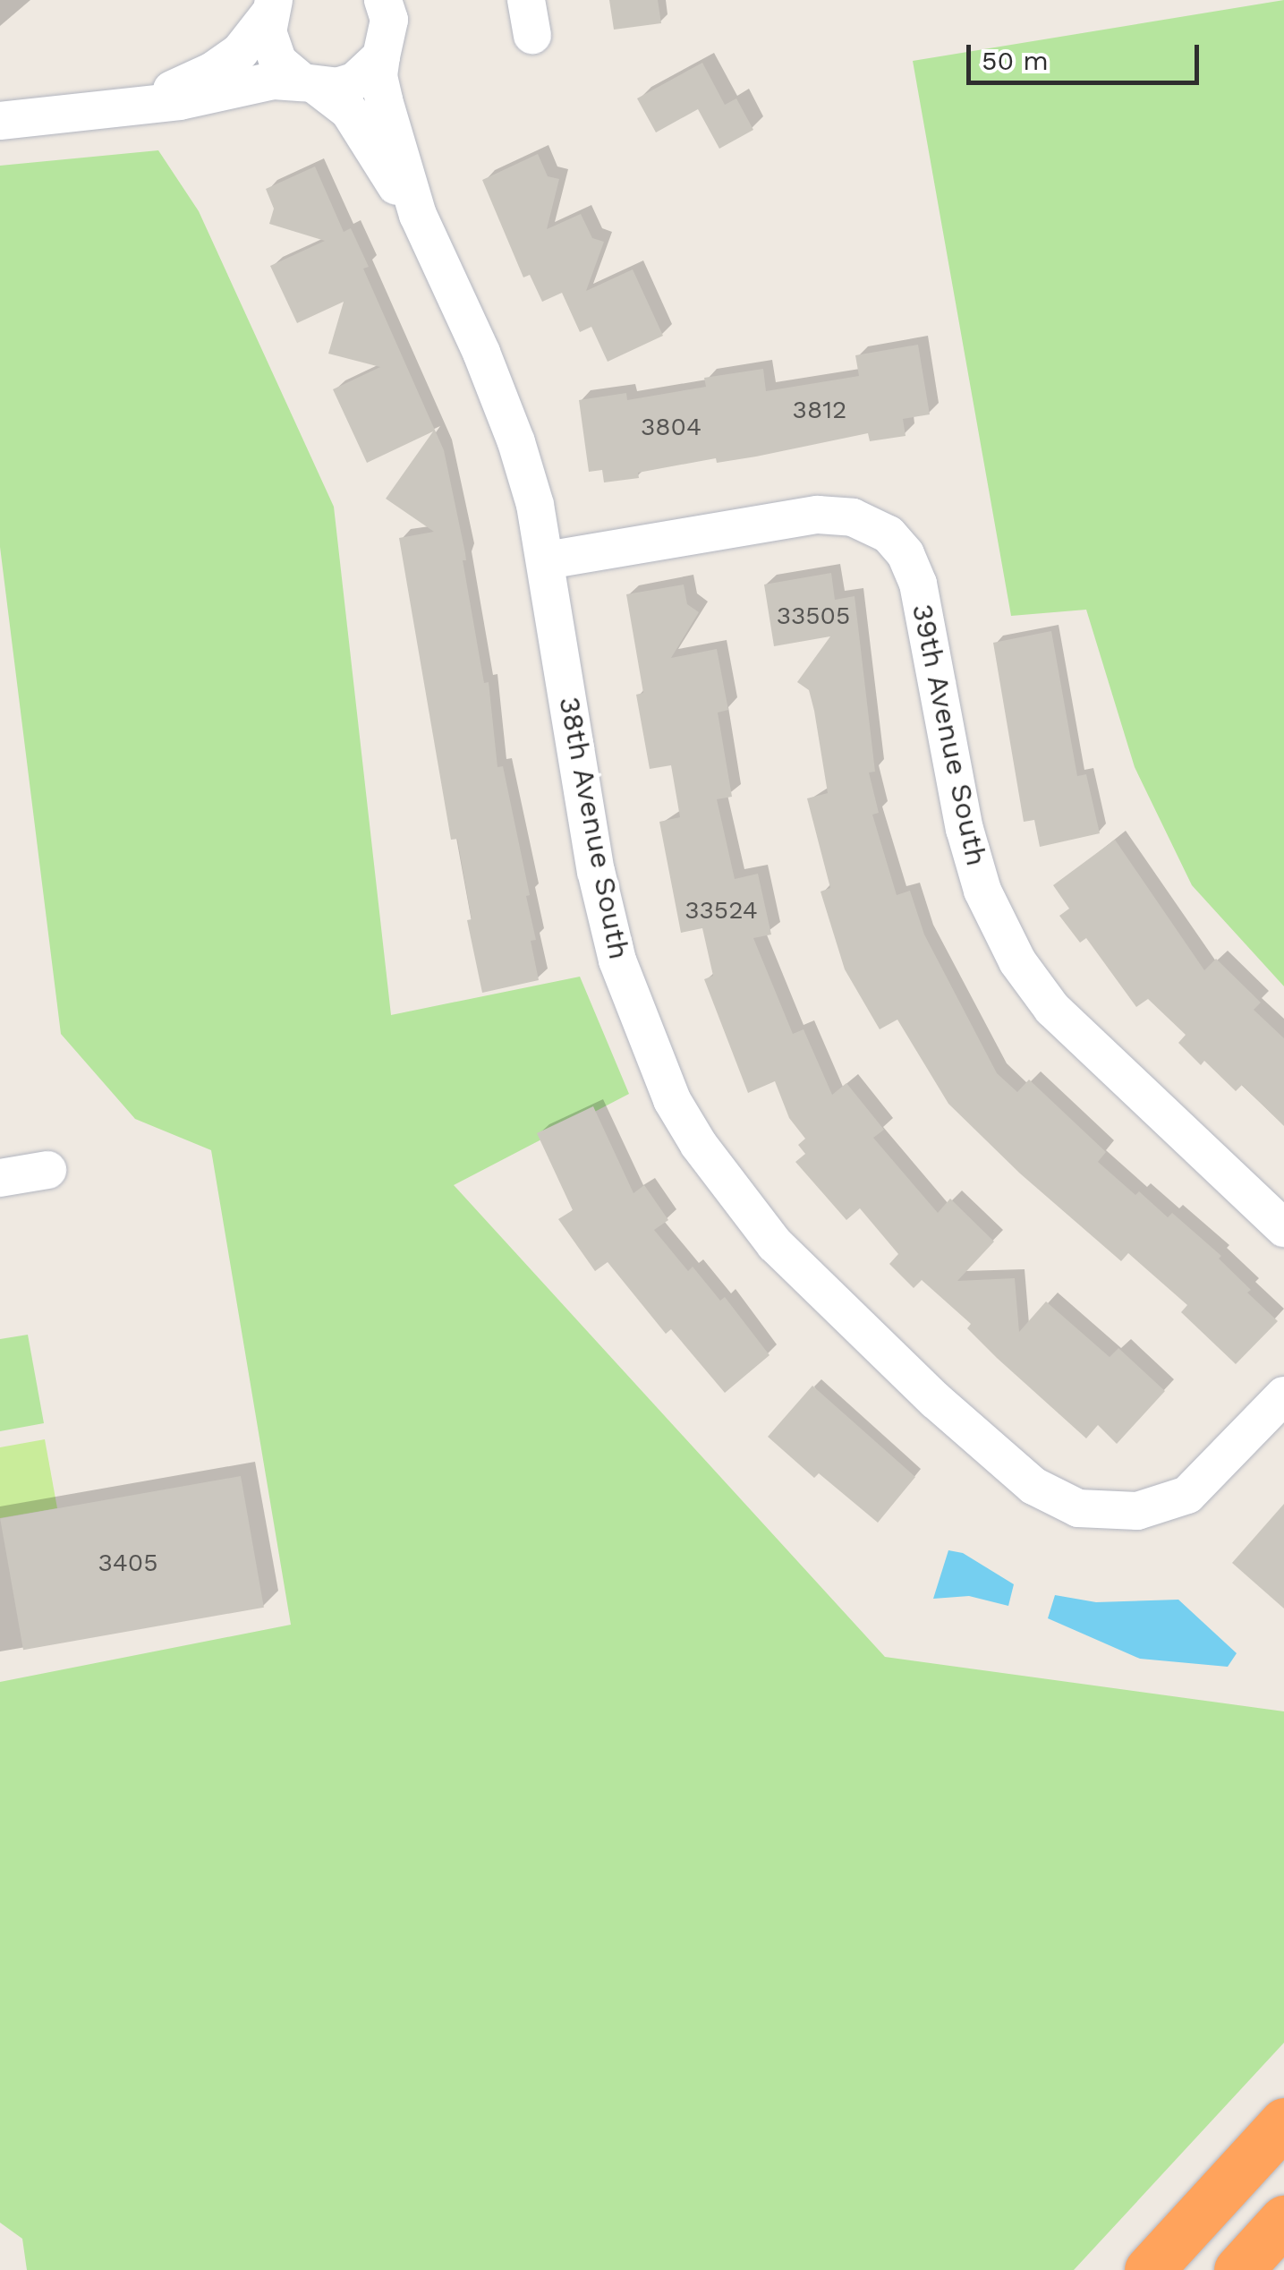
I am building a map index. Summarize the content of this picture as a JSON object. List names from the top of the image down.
{
  "streets": {
    "street": ["39th Avenue South", "38th Avenue South"]
  },
  "crossings": [
    ["39th Avenue South", "38th Avenue South"]
  ],
  "house_numbers": [
    "3812",
    "3804",
    "33505",
    "33524",
    "3405"
  ],
  "scale_bar": "50 m"
}
